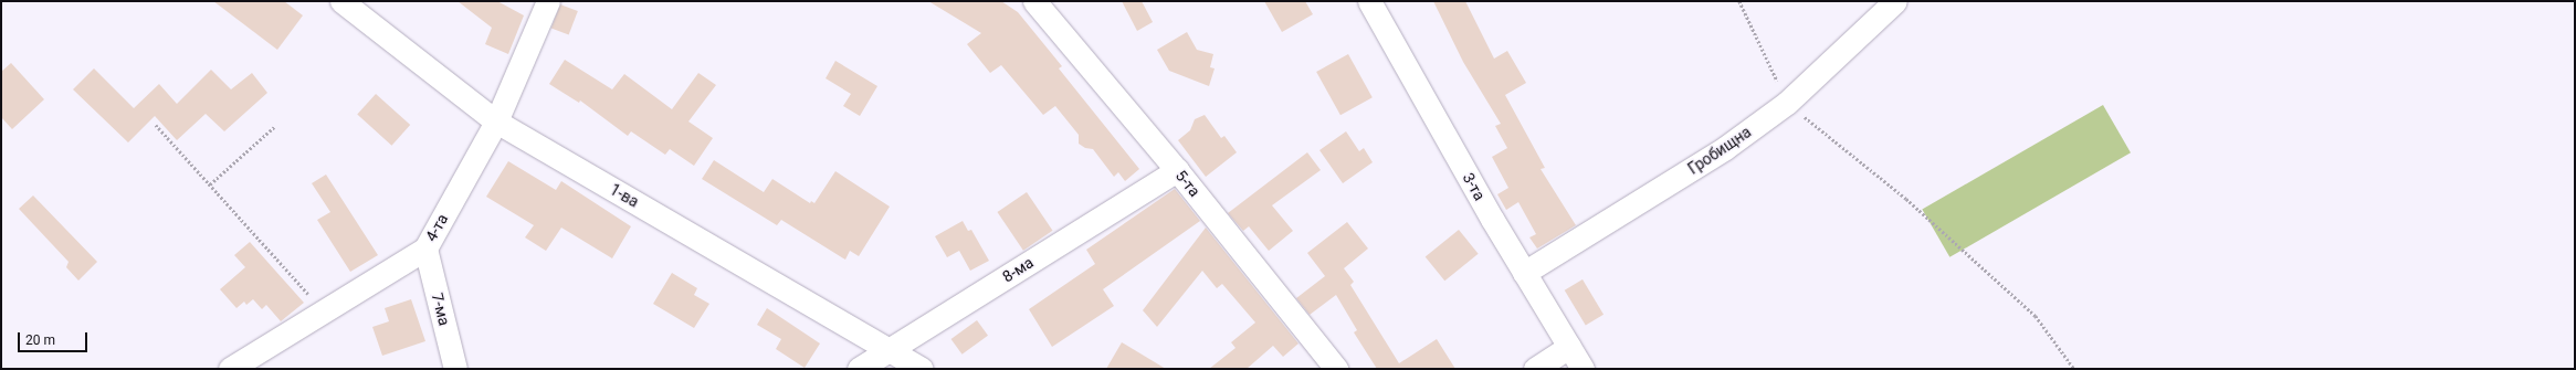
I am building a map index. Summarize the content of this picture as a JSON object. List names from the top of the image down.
{
  "streets": {
    "street": [
      "Гробищна",
      "5-та",
      "3-та",
      "1-ва",
      "4-та",
      "8-ма",
      "7-ма"
    ]
  },
  "crossings": [
    ["Гробищна", "3-та"],
    ["5-та", "8-ма"],
    ["1-ва", "4-та"],
    ["1-ва", "8-ма"],
    ["4-та", "7-ма"]
  ],
  "scale_bar": "20 m"
}
